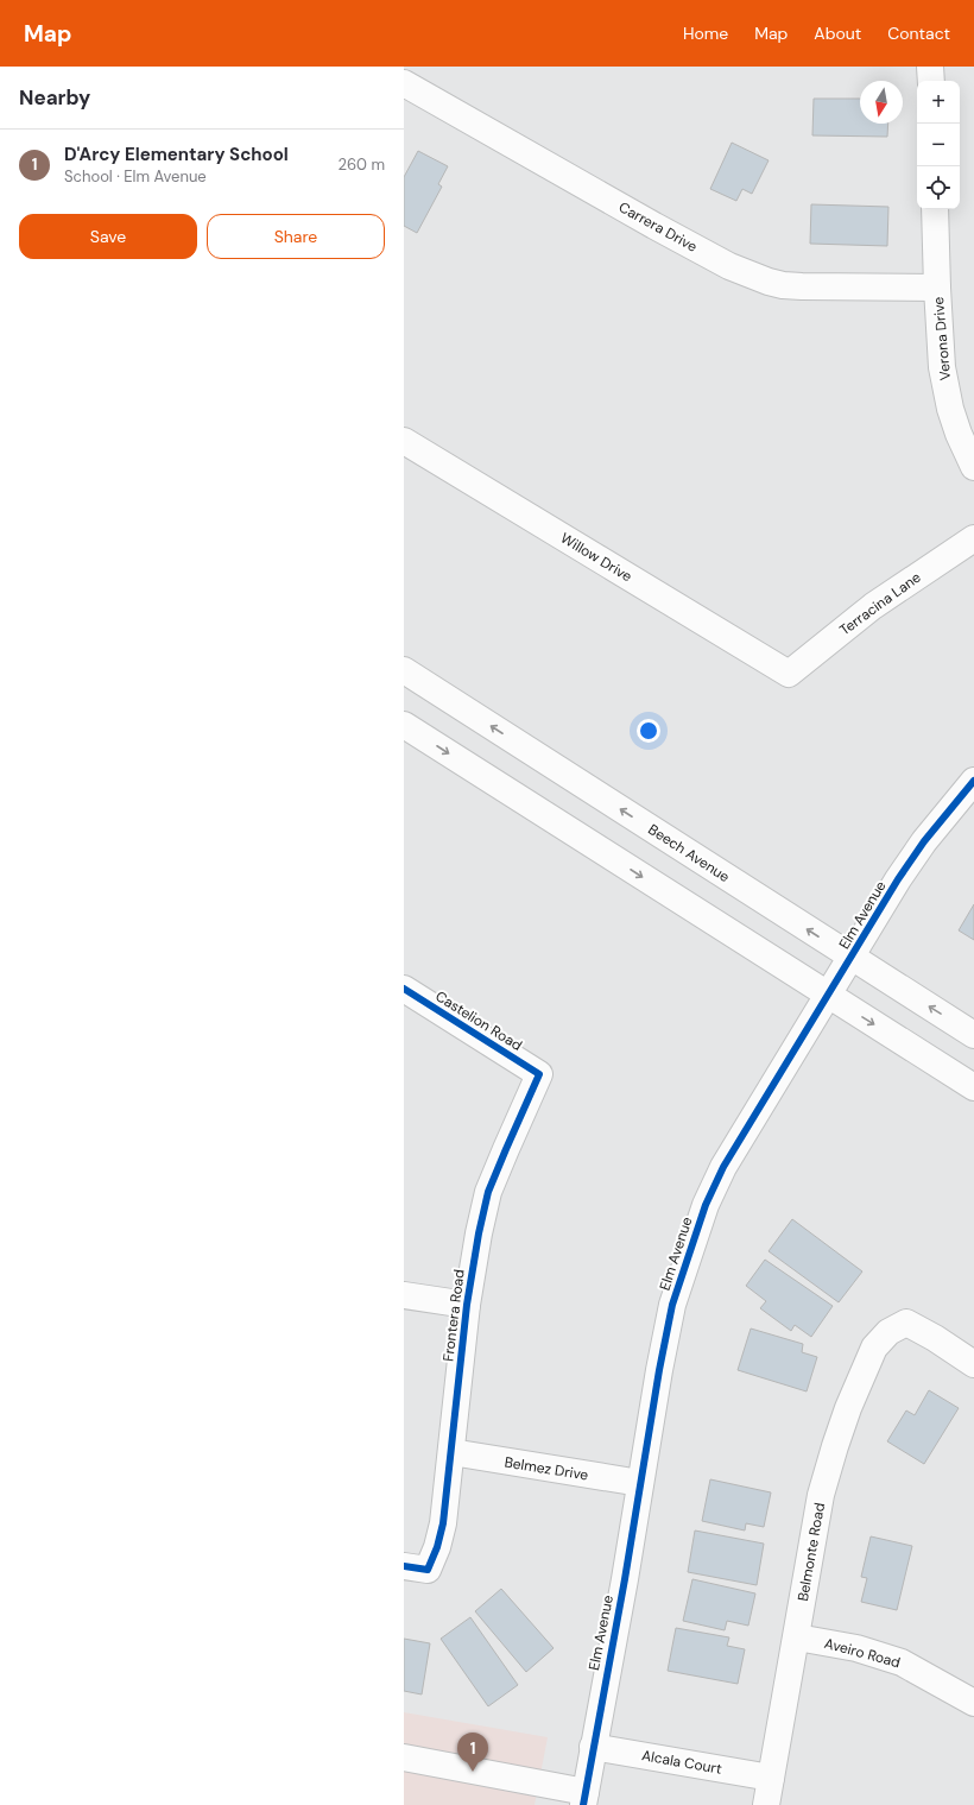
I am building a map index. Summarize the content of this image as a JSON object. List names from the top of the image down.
{
  "streets": {
    "street": [
      "Carrera Drive",
      "Verona Drive",
      "Willow Drive",
      "Terracina Lane",
      "Beech Avenue",
      "Elm Avenue",
      "Castelion Road",
      "Frontera Road",
      "Belmez Drive",
      "Belmonte Road",
      "Aveiro Road",
      "Alcala Court"
    ]
  },
  "crossings": [
    ["Carrera Drive", "Verona Drive"],
    ["Willow Drive", "Terracina Lane"],
    ["Beech Avenue", "Elm Avenue"],
    ["Elm Avenue", "Belmez Drive"],
    ["Elm Avenue", "Alcala Court"],
    ["Castelion Road", "Frontera Road"],
    ["Frontera Road", "Belmez Drive"],
    ["Belmonte Road", "Aveiro Road"],
    ["Belmonte Road", "Alcala Court"]
  ],
  "north": "bottom",
  "page": {
    "header": "Map",
    "nav": [
      "Home",
      "Map",
      "About",
      "Contact"
    ],
    "heading": "Nearby",
    "map_buttons": ["+", "−"],
    "list": [
      {
        "mark": "1",
        "name": "D'Arcy Elementary School",
        "note": "School · Elm Avenue",
        "value": "260 m"
      }
    ],
    "buttons": ["Save", "Share"],
    "pins": "1"
  }
}
